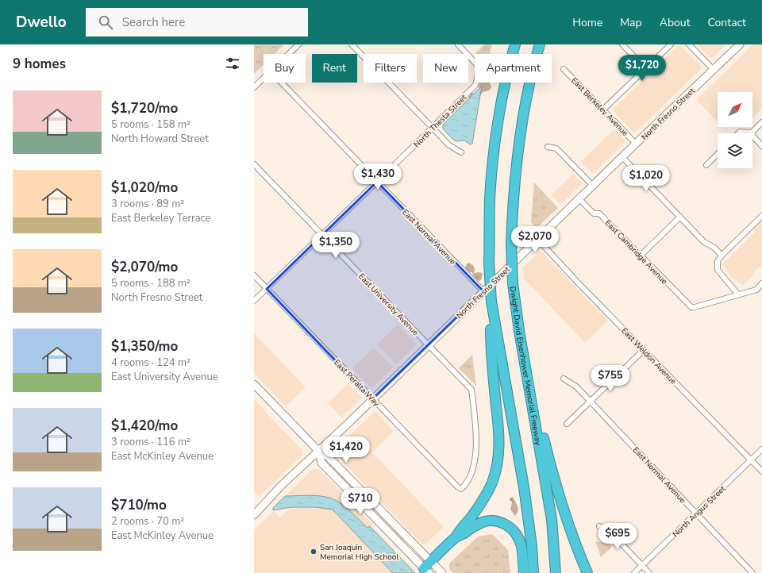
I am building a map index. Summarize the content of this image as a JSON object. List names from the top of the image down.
{
  "streets": {
    "highway": ["Dwight David Eisenhower Memorial Freeway"],
    "main road": ["North Fresno Street"],
    "street": [
      "East Berkeley Avenue",
      "North Thesta Street",
      "East Normal Avenue",
      "East Cambridge Avenue",
      "East University Avenue",
      "East Weldon Avenue",
      "East Peralta Way",
      "North Angus Street"
    ]
  },
  "crossings": [
    ["East Berkeley Avenue", "North Fresno Street"],
    ["North Fresno Street", "East Normal Avenue"],
    ["North Fresno Street", "East Cambridge Avenue"],
    ["North Fresno Street", "East University Avenue"],
    ["North Fresno Street", "East Weldon Avenue"],
    ["North Fresno Street", "East Peralta Way"],
    ["North Thesta Street", "East Normal Avenue"],
    ["North Thesta Street", "East University Avenue"],
    ["North Thesta Street", "East Peralta Way"],
    ["East Normal Avenue", "North Angus Street"],
    ["East University Avenue", "East Peralta Way"],
    ["East Weldon Avenue", "North Angus Street"]
  ],
  "places": ["San Joaquin Memorial High School"],
  "north": "top right",
  "page": {
    "header": "Dwello",
    "search": "Search here",
    "nav": [
      "Home",
      "Map",
      "About",
      "Contact"
    ],
    "heading": "9 homes",
    "chip": [
      "Buy",
      "Rent",
      "Filters",
      "New",
      "Apartment"
    ],
    "price": [
      "$1,720",
      "$1,430",
      "$1,020",
      "$2,070",
      "$1,350",
      "$755",
      "$1,420",
      "$710",
      "$695"
    ],
    "list": [
      {
        "name": "$1,720/mo",
        "note": "5 rooms · 158 m² · North Howard Street"
      },
      {
        "name": "$1,020/mo",
        "note": "3 rooms · 89 m² · East Berkeley Terrace"
      },
      {
        "name": "$2,070/mo",
        "note": "5 rooms · 188 m² · North Fresno Street"
      },
      {
        "name": "$1,350/mo",
        "note": "4 rooms · 124 m² · East University Avenue"
      },
      {
        "name": "$1,420/mo",
        "note": "3 rooms · 116 m² · East McKinley Avenue"
      },
      {
        "name": "$710/mo",
        "note": "2 rooms · 70 m² · East McKinley Avenue"
      }
    ]
  }
}
